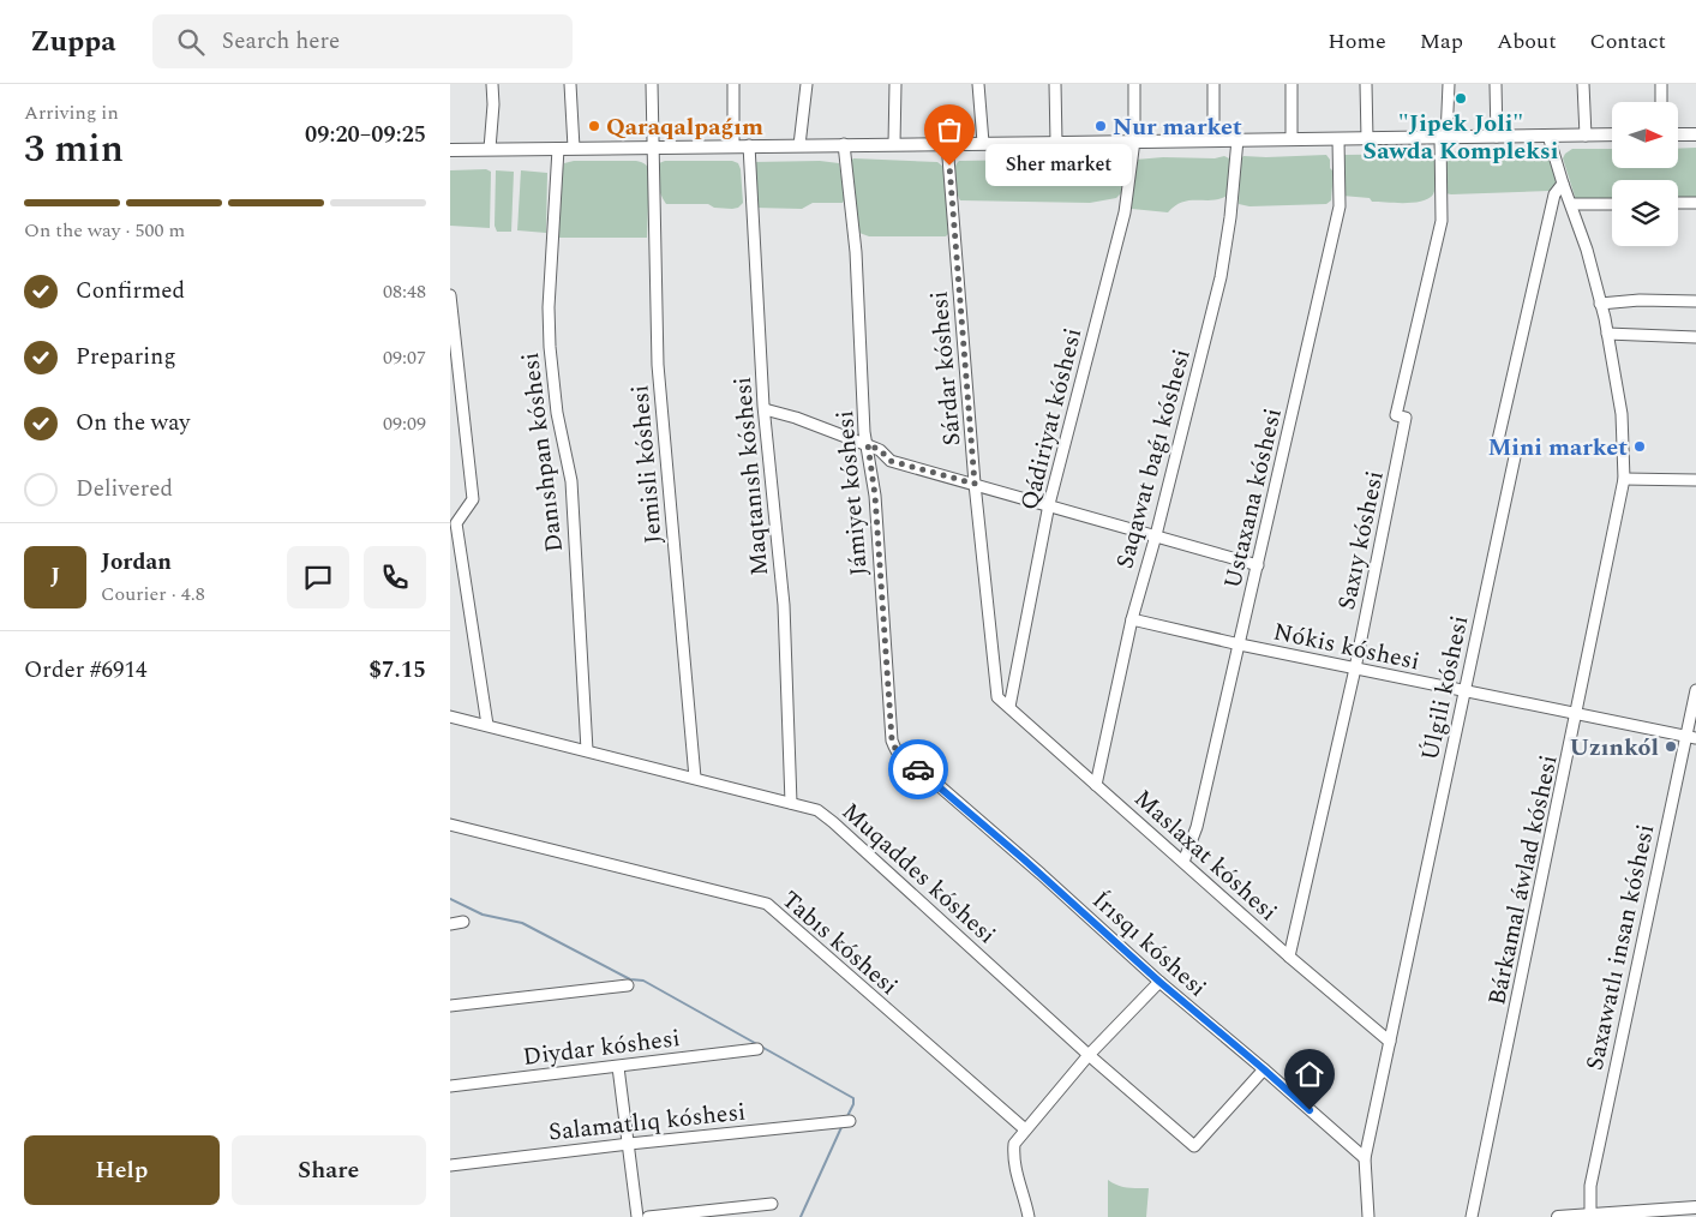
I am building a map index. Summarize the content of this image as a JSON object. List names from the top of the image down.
{
  "streets": {
    "street": [
      "Sárdar kóshesi",
      "Qádiriyat kóshesi",
      "Danıshpan kóshesi",
      "Saqawat baǵı kóshesi",
      "Jemisli kóshesi",
      "Maqtanısh kóshesi",
      "Jámiyet kóshesi",
      "Ustaxana kóshesi",
      "Saxıy kóshesi",
      "Nókis kóshesi",
      "Úlgili kóshesi",
      "Maslaxat kóshesi",
      "Muqaddes kóshesi",
      "Bárkamal áwlad kóshesi",
      "Tabıs kóshesi",
      "Írısqı kóshesi",
      "Saxawatlı insan kóshesi",
      "Diydar kóshesi",
      "Salamatlıq kóshesi"
    ]
  },
  "crossings": [
    ["Sárdar kóshesi", "Maslaxat kóshesi"],
    ["Qádiriyat kóshesi", "Maslaxat kóshesi"],
    ["Danıshpan kóshesi", "Muqaddes kóshesi"],
    ["Saqawat baǵı kóshesi", "Nókis kóshesi"],
    ["Saqawat baǵı kóshesi", "Maslaxat kóshesi"],
    ["Jemisli kóshesi", "Muqaddes kóshesi"],
    ["Maqtanısh kóshesi", "Muqaddes kóshesi"],
    ["Jámiyet kóshesi", "Írısqı kóshesi"],
    ["Ustaxana kóshesi", "Nókis kóshesi"],
    ["Ustaxana kóshesi", "Maslaxat kóshesi"],
    ["Saxıy kóshesi", "Nókis kóshesi"],
    ["Saxıy kóshesi", "Maslaxat kóshesi"],
    ["Nókis kóshesi", "Úlgili kóshesi"],
    ["Nókis kóshesi", "Bárkamal áwlad kóshesi"],
    ["Nókis kóshesi", "Saxawatlı insan kóshesi"],
    ["Úlgili kóshesi", "Maslaxat kóshesi"],
    ["Úlgili kóshesi", "Bárkamal áwlad kóshesi"],
    ["Úlgili kóshesi", "Írısqı kóshesi"],
    ["Muqaddes kóshesi", "Írısqı kóshesi"]
  ],
  "places": [
    "\"Jipek Joli\" Sawda Kompleksi",
    "Qaraqalpaǵım",
    "Nur market",
    "Sher market",
    "Mini market",
    "Uzınkól"
  ],
  "north": "right",
  "page": {
    "header": "Zuppa",
    "search": "Search here",
    "nav": [
      "Home",
      "Map",
      "About",
      "Contact"
    ],
    "heading": ["3 min", "Arriving in", "09:20–09:25"],
    "panel": [
      "Jordan",
      "Courier · 4.8",
      "Order #6914",
      "$7.15"
    ],
    "bubble": "Sher market",
    "bar": "On the way · 500 m",
    "list": [
      ["Confirmed", "08:48"],
      ["Preparing", "09:07"],
      ["On the way", "09:09"],
      "Delivered"
    ],
    "round": "J",
    "buttons": ["Help", "Share"]
  }
}
